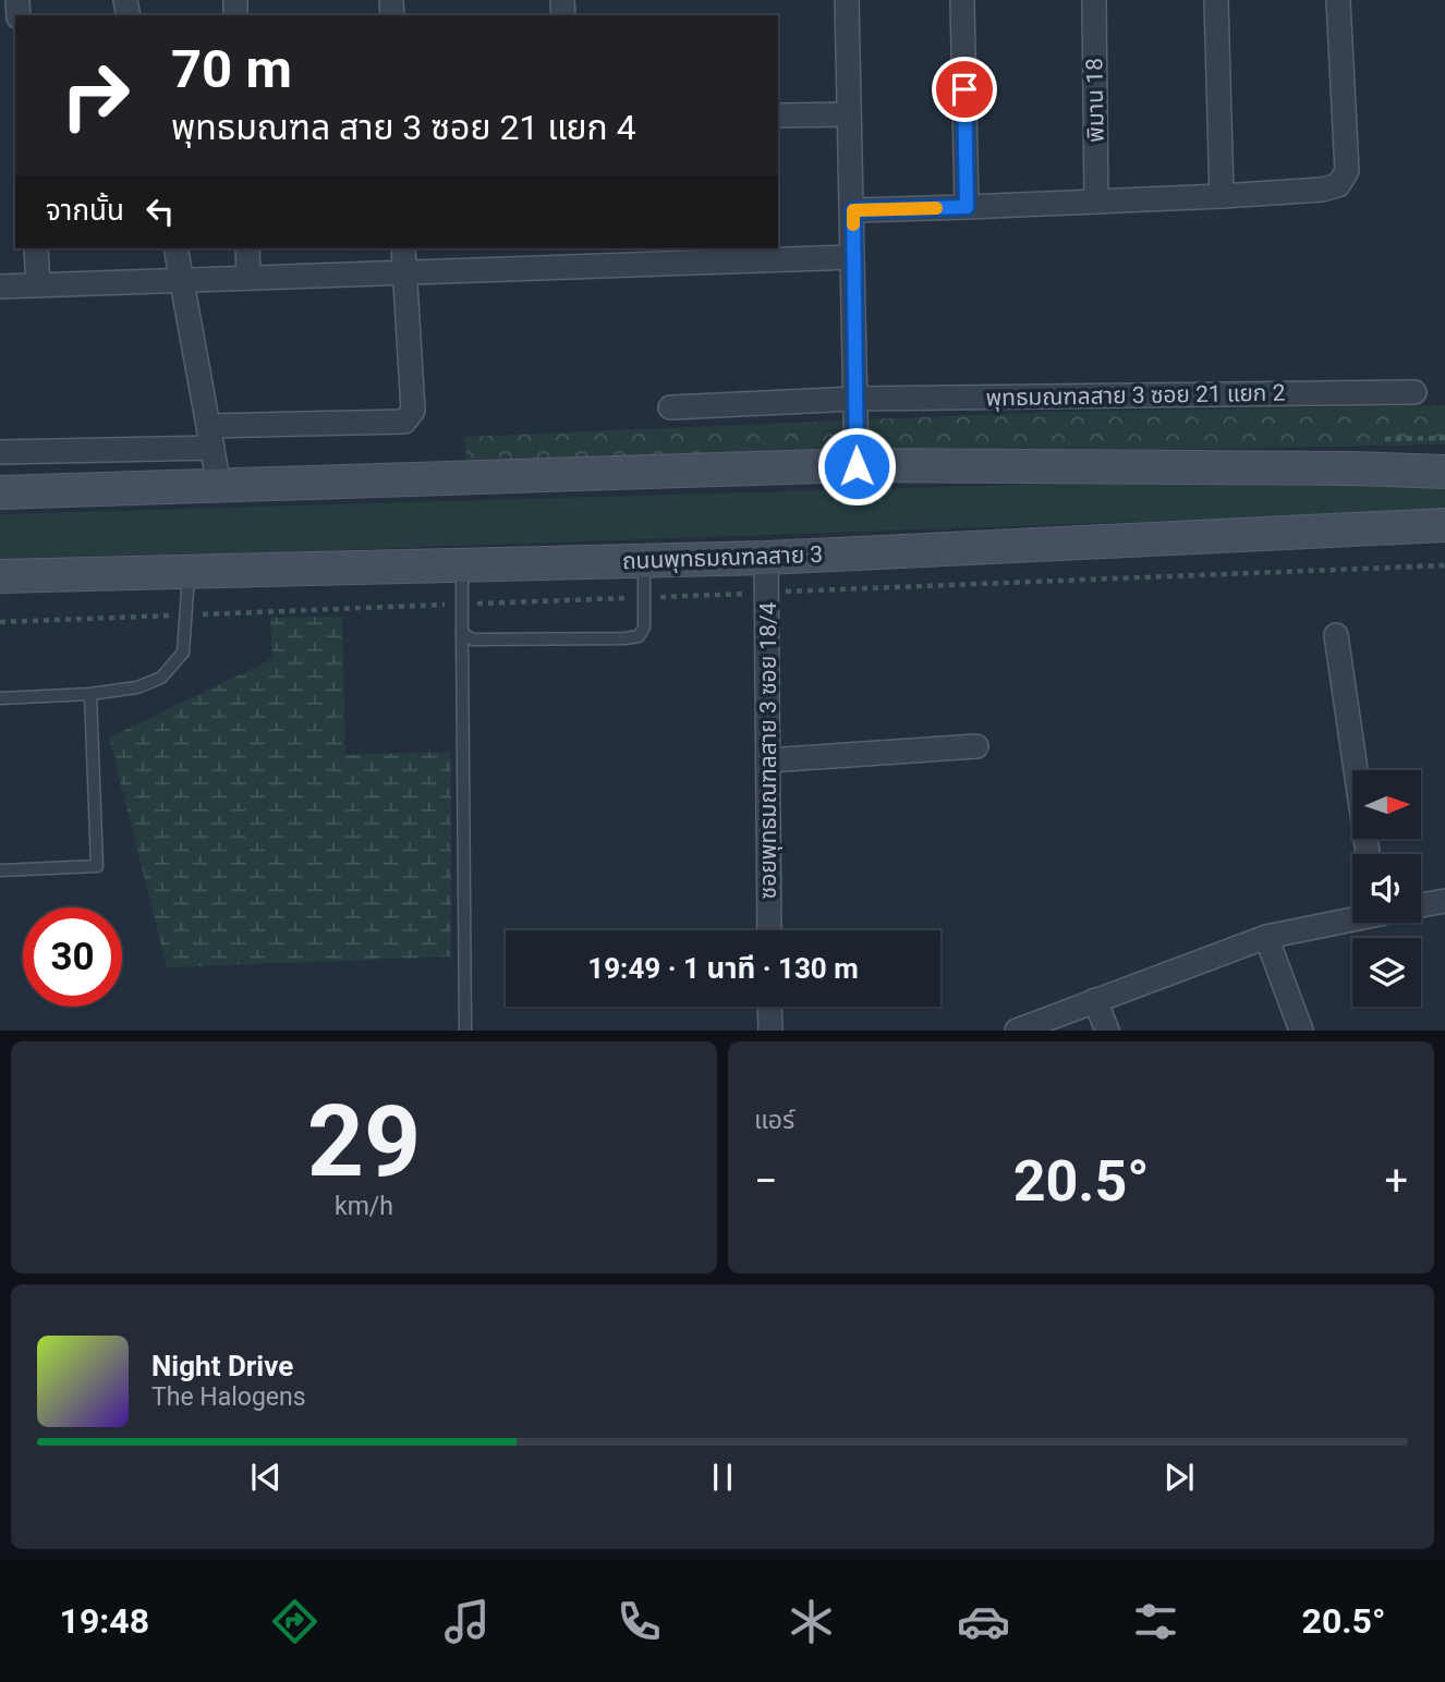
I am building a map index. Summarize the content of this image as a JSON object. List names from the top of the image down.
{
  "streets": {
    "main road": ["ถนนพุทธมณฑลสาย 3"],
    "street": ["พิมาน 18", "พุทธมณฑลสาย 3 ซอย 21 แยก 2", "ซอยพุทธมณฑลสาย 3 ซอย 18/4"]
  },
  "crossings": [
    ["ถนนพุทธมณฑลสาย 3", "ซอยพุทธมณฑลสาย 3 ซอย 18/4"]
  ],
  "north": "right",
  "page": {
    "turn": ["70 m", "พุทธมณฑล สาย 3 ซอย 21 แยก 4"],
    "then": "จากนั้น",
    "limit": "30",
    "trip": "19:49 · 1 นาที · 130 m",
    "tile": [
      ["29", "km/h"],
      "แอร์"
    ],
    "heat": ["−", "20.5°", "+"],
    "song": ["Night Drive", "The Halogens"],
    "tabs": ["19:48", "20.5°"]
  }
}
